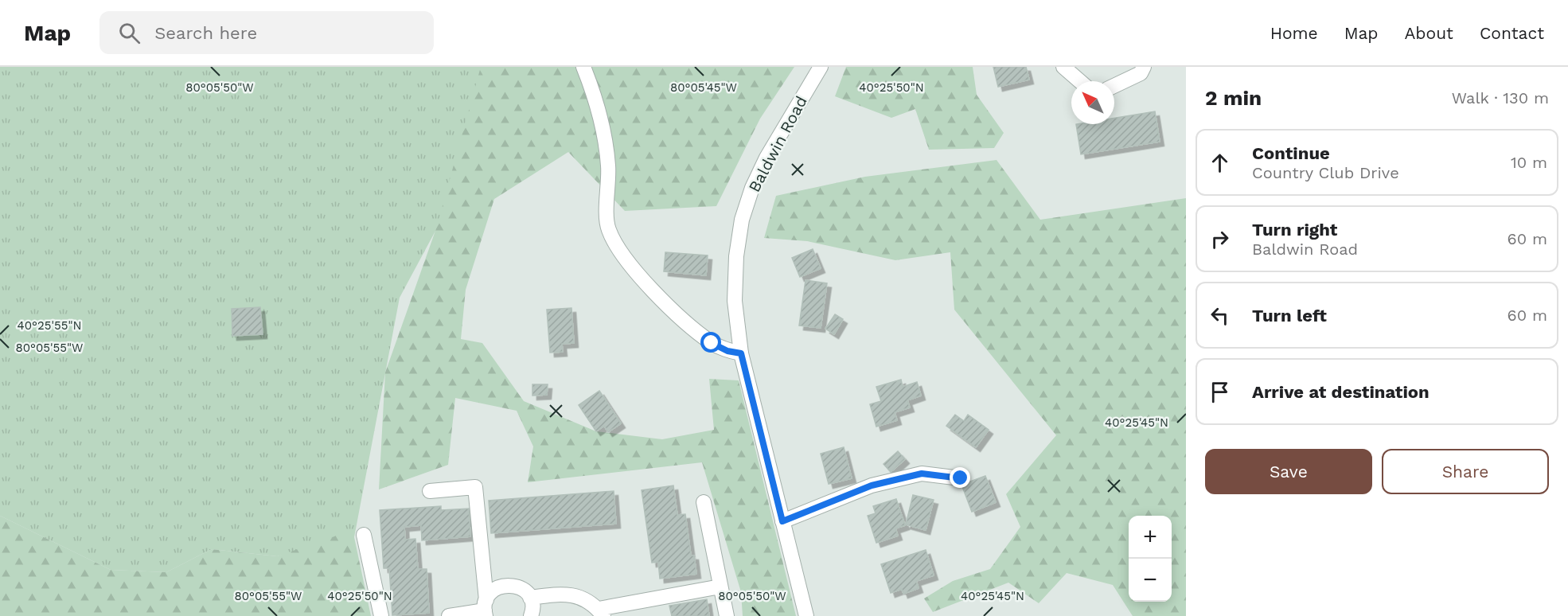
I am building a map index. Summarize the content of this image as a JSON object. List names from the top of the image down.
{
  "streets": {
    "street": ["Baldwin Road"]
  },
  "north": "top left",
  "page": {
    "header": "Map",
    "search": "Search here",
    "nav": [
      "Home",
      "Map",
      "About",
      "Contact"
    ],
    "heading": ["2 min", "Walk · 130 m"],
    "list": [
      ["Continue", "Country Club Drive", "10 m"],
      ["Turn right", "Baldwin Road", "60 m"],
      ["Turn left", "60 m"],
      "Arrive at destination"
    ],
    "buttons": ["Save", "Share"],
    "map_buttons": ["+", "−"]
  },
  "coordinates": [
    "80°05'50\"W",
    "80°05'45\"W",
    "40°25'50\"N",
    "40°25'55\"N",
    "80°05'55\"W",
    "40°25'45\"N"
  ]
}
